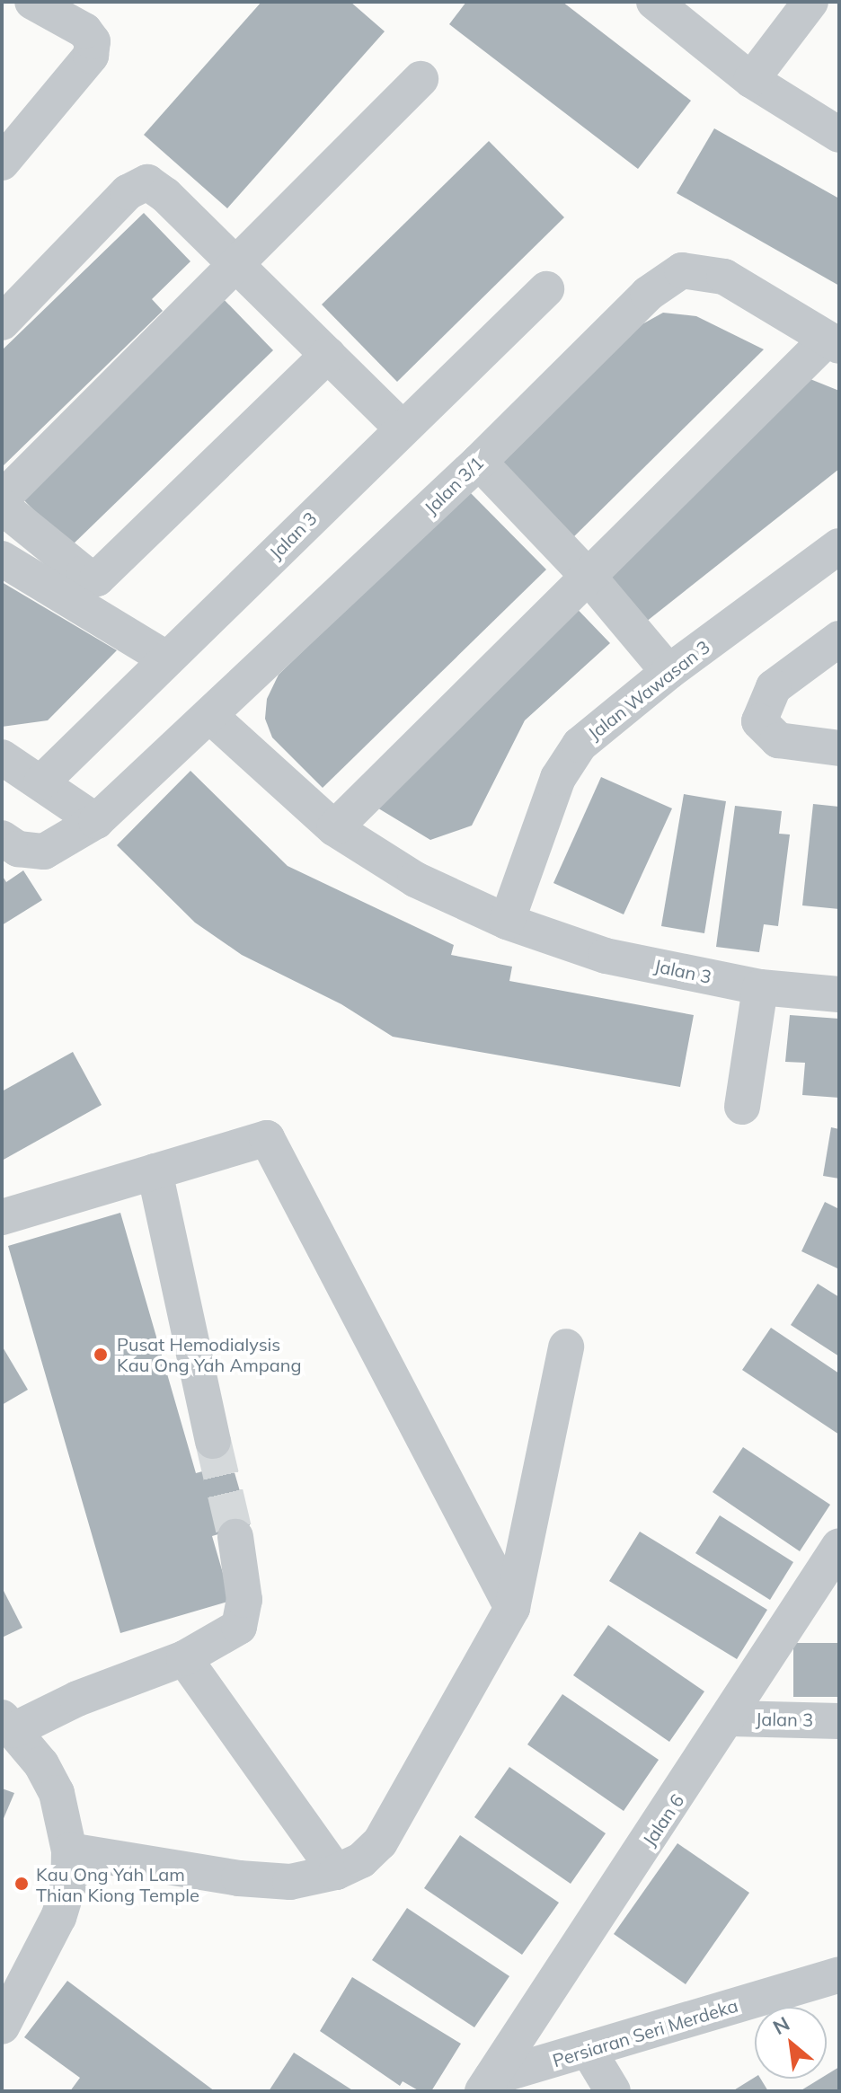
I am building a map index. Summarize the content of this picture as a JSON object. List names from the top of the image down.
{
  "streets": {
    "street": [
      "Jalan 3/1",
      "Jalan 3",
      "Jalan Wawasan 3",
      "Jalan 6",
      "Persiaran Seri Merdeka"
    ]
  },
  "crossings": [
    ["Jalan 3/1", "Jalan 3"],
    ["Jalan 3", "Jalan Wawasan 3"],
    ["Jalan 3", "Jalan 6"],
    ["Jalan 6", "Persiaran Seri Merdeka"]
  ],
  "places": ["Pusat Hemodialysis Kau Ong Yah Ampang", "Kau Ong Yah Lam Thian Kiong Temple"],
  "north": "top left"
}
